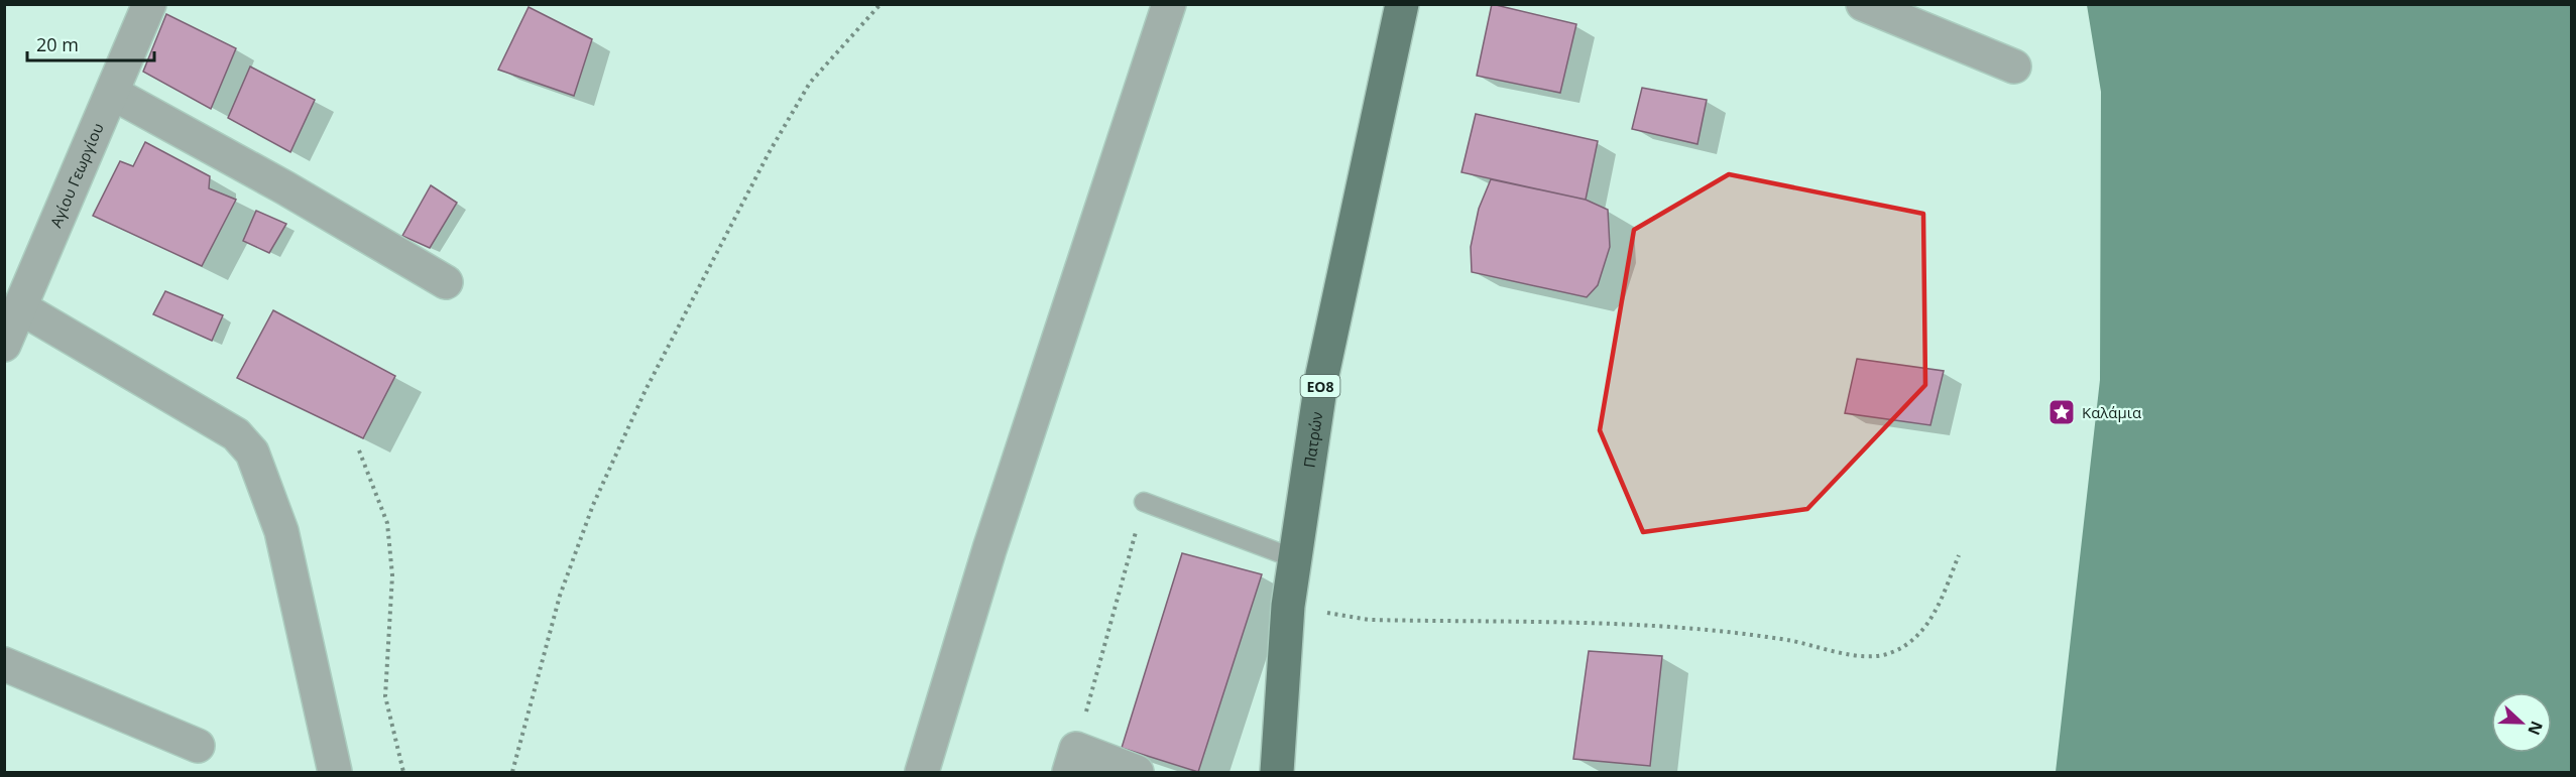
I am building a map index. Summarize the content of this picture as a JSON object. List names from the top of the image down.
{
  "streets": {
    "main road": ["ΕΟ8", "Πατρών"],
    "street": ["Αγίου Γεωργίου"]
  },
  "places": {
    "place": ["Καλάμια"]
  },
  "scale_bar": "20 m",
  "north": "right"
}
